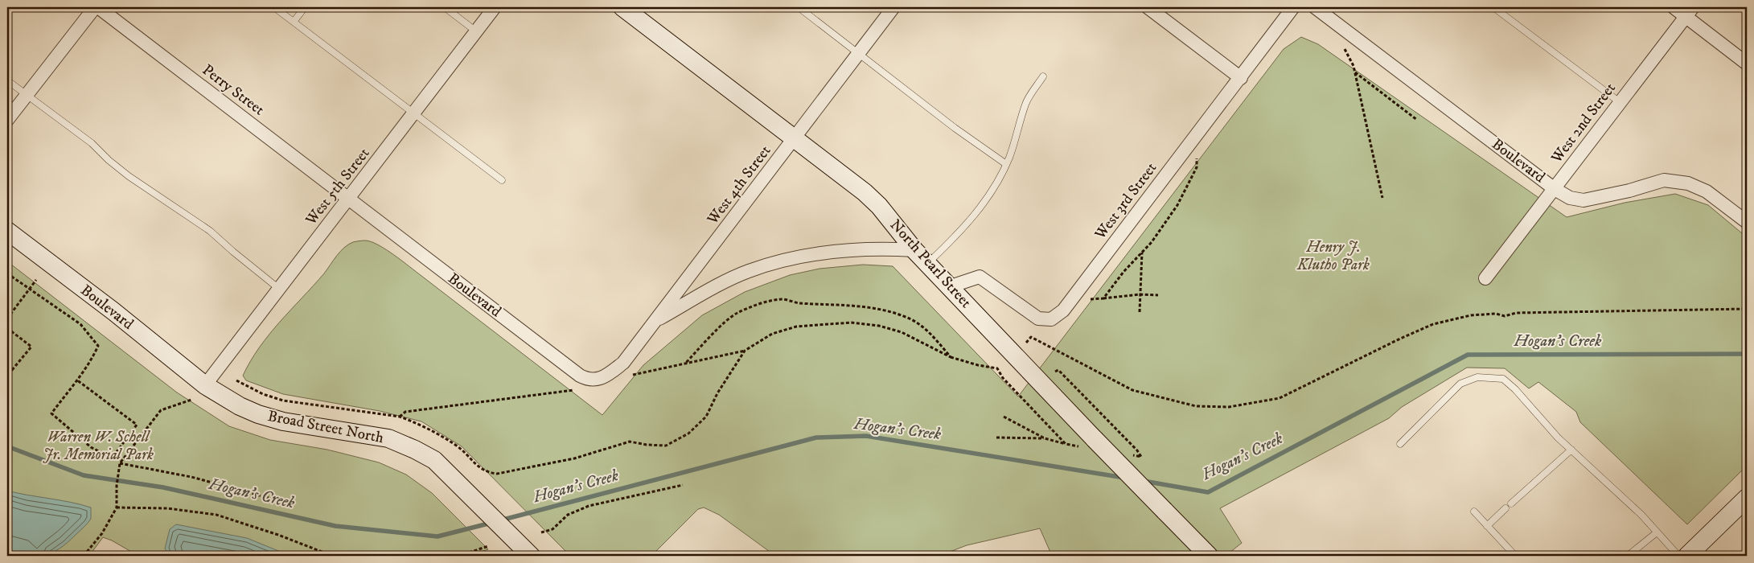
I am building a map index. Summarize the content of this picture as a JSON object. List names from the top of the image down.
{
  "streets": {
    "street": [
      "Perry Street",
      "West 2nd Street",
      "Boulevard",
      "West 4th Street",
      "West 5th Street",
      "West 3rd Street",
      "North Pearl Street",
      "Broad Street North"
    ]
  },
  "crossings": [
    ["Perry Street", "Boulevard"],
    ["Perry Street", "West 5th Street"],
    ["West 2nd Street", "Boulevard"],
    ["Boulevard", "West 4th Street"],
    ["Boulevard", "West 5th Street"],
    ["Boulevard", "Broad Street North"],
    ["West 4th Street", "North Pearl Street"],
    ["West 5th Street", "Broad Street North"],
    ["West 3rd Street", "North Pearl Street"]
  ],
  "water": ["Hogan's Creek"],
  "parks": ["Henry J. Klutho Park", "Warren W. Schell Jr. Memorial Park"]
}
